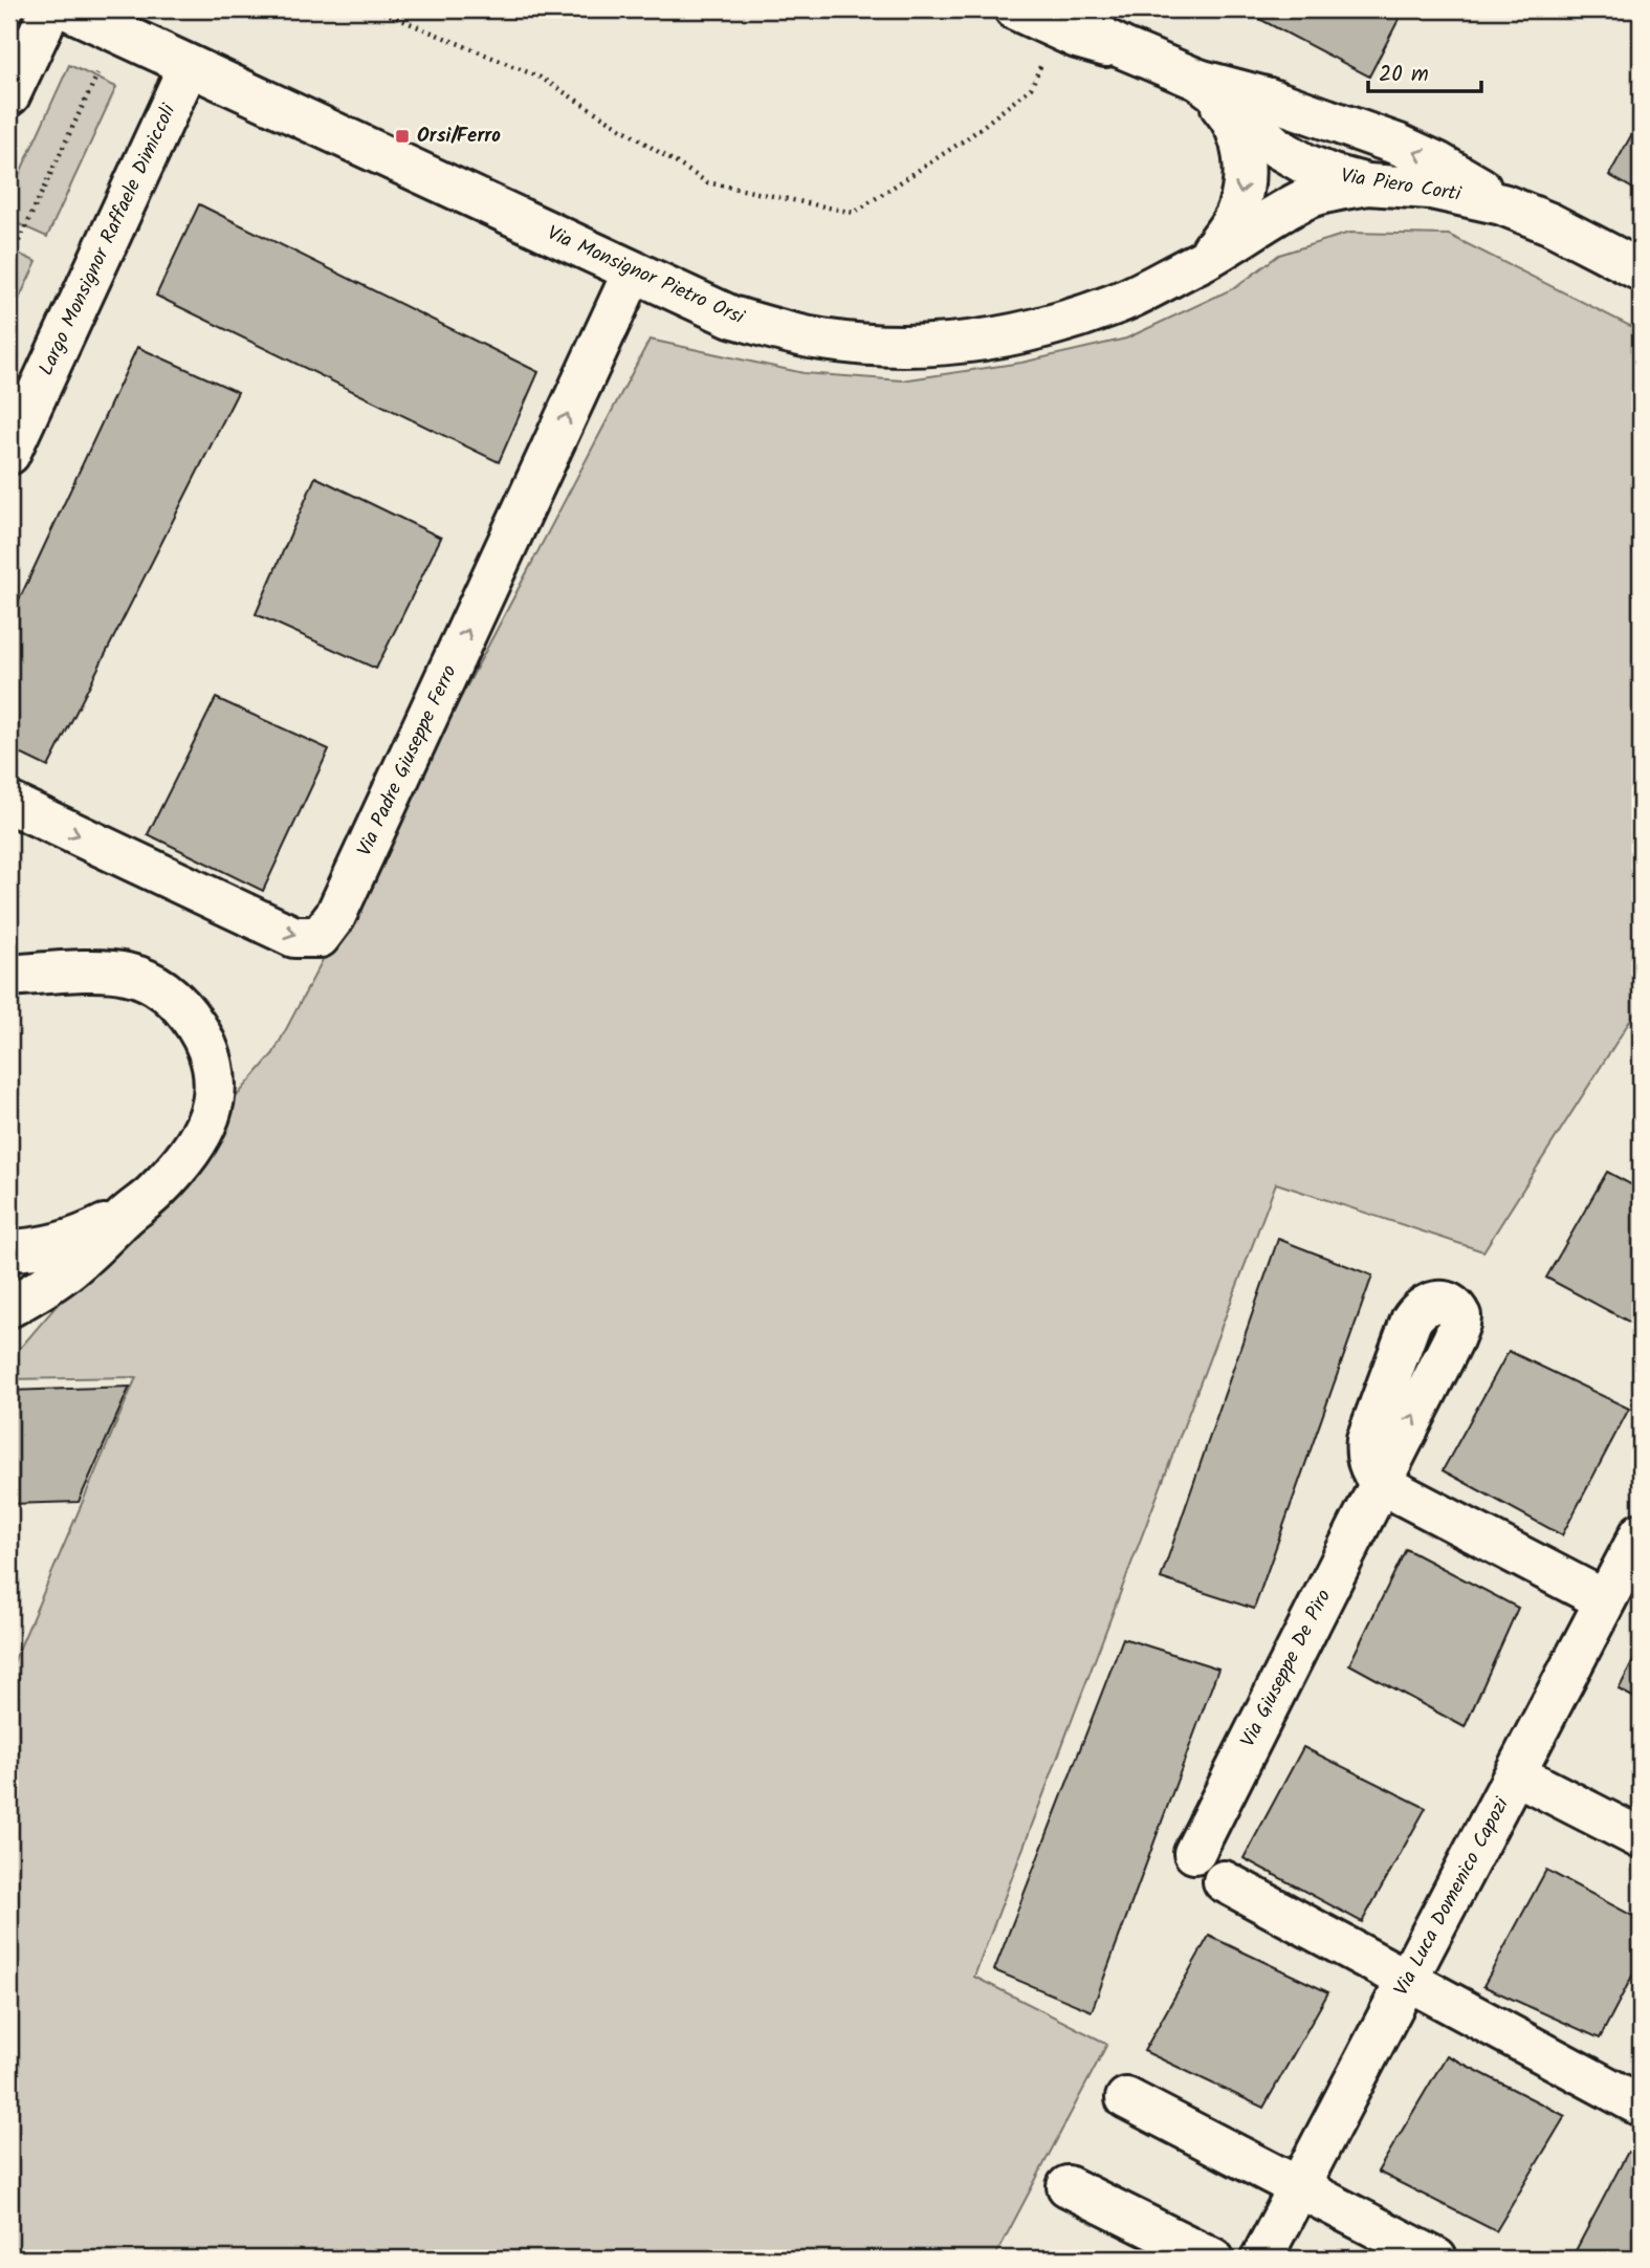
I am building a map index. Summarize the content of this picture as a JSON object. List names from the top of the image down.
{
  "streets": {
    "street": [
      "Via Piero Corti",
      "Largo Monsignor Raffaele Dimiccoli",
      "Via Monsignor Pietro Orsi",
      "Via Padre Giuseppe Ferro",
      "Via Giuseppe De Piro",
      "Via Luca Domenico Capozi"
    ]
  },
  "crossings": [
    ["Via Piero Corti", "Via Monsignor Pietro Orsi"],
    ["Largo Monsignor Raffaele Dimiccoli", "Via Monsignor Pietro Orsi"],
    ["Via Monsignor Pietro Orsi", "Via Padre Giuseppe Ferro"],
    ["Via Giuseppe De Piro", "Via Luca Domenico Capozi"]
  ],
  "places": {
    "transit": ["Orsi/Ferro"]
  },
  "scale_bar": "20 m"
}
